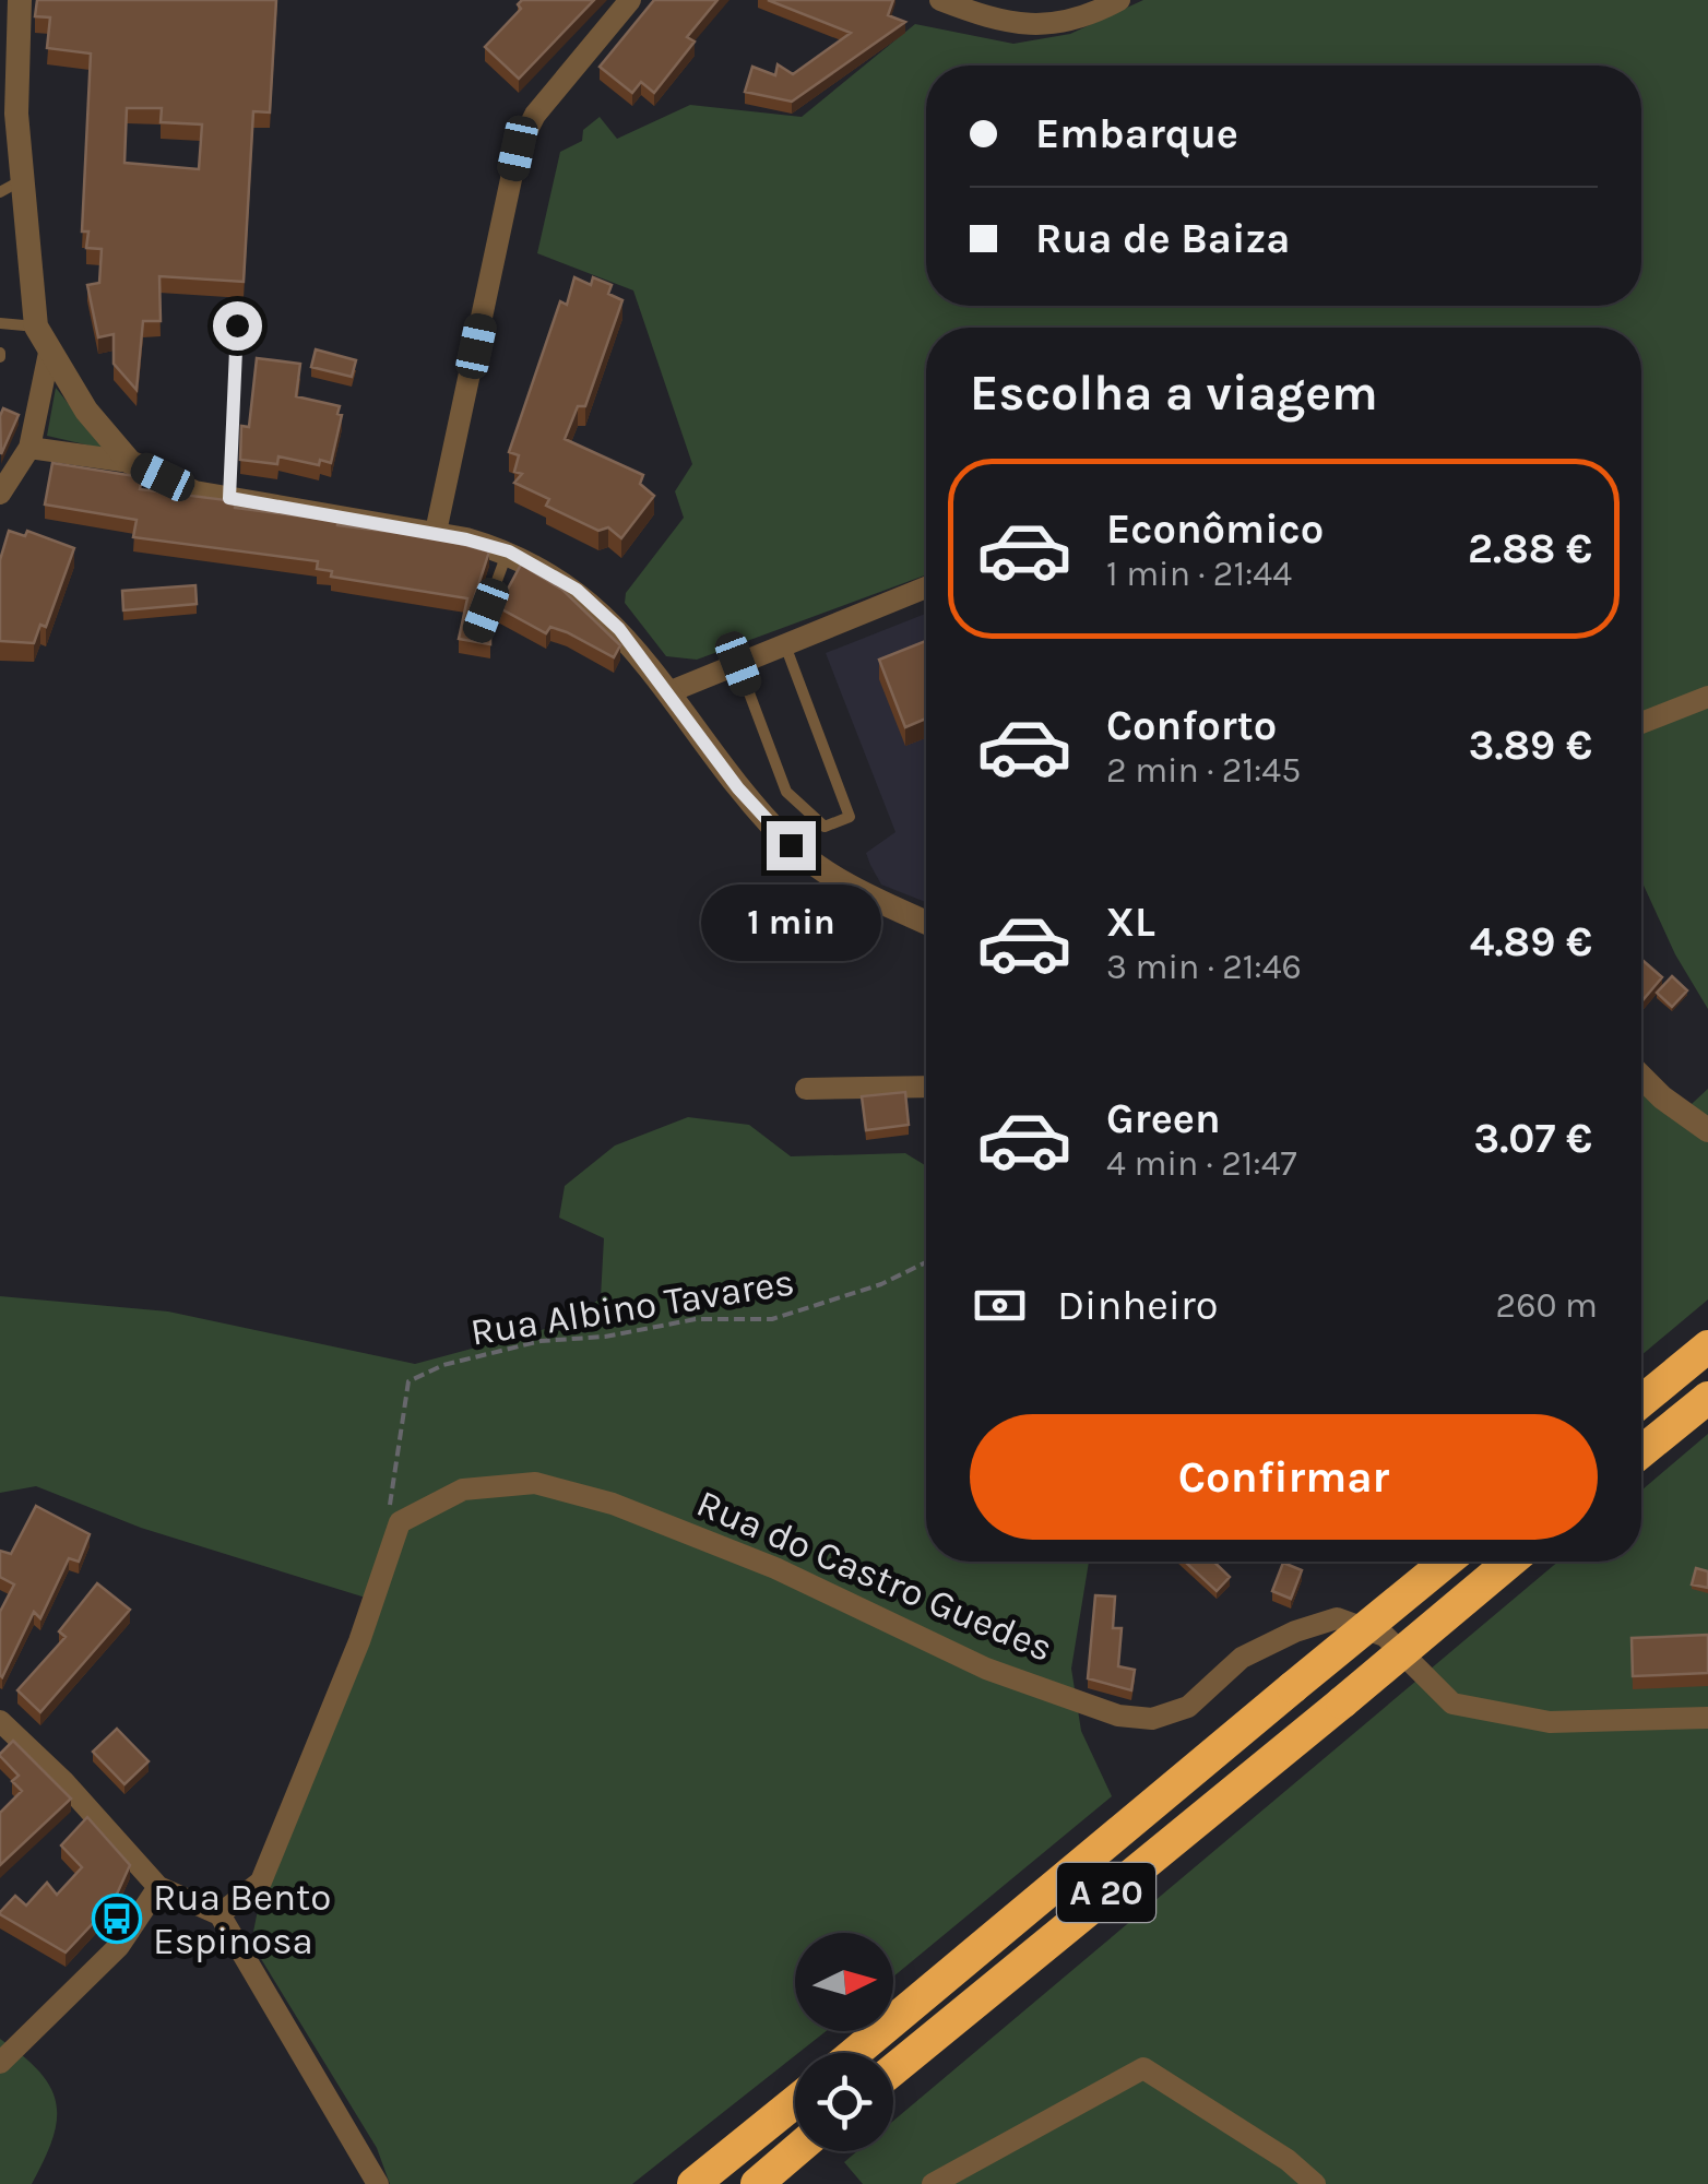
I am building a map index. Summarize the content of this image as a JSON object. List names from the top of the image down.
{
  "streets": {
    "highway": ["A 20"],
    "street": ["Rua do Castro Guedes"],
    "path": ["Rua Albino Tavares"]
  },
  "crossings": [
    ["Rua Albino Tavares", "Rua do Castro Guedes"]
  ],
  "places": {
    "bus stop": ["Rua Bento Espinosa"]
  },
  "north": "right",
  "page": {
    "banner": ["Embarque", "Rua de Baiza"],
    "heading": "Escolha a viagem",
    "list": [
      {
        "name": "Econômico",
        "note": "1 min · 21:44",
        "value": "2.88 €"
      },
      {
        "name": "Conforto",
        "note": "2 min · 21:45",
        "value": "3.89 €"
      },
      {
        "name": "XL",
        "note": "3 min · 21:46",
        "value": "4.89 €"
      },
      {
        "name": "Green",
        "note": "4 min · 21:47",
        "value": "3.07 €"
      }
    ],
    "bubble": "1 min",
    "pay": ["Dinheiro", "260 m"],
    "buttons": "Confirmar"
  }
}
